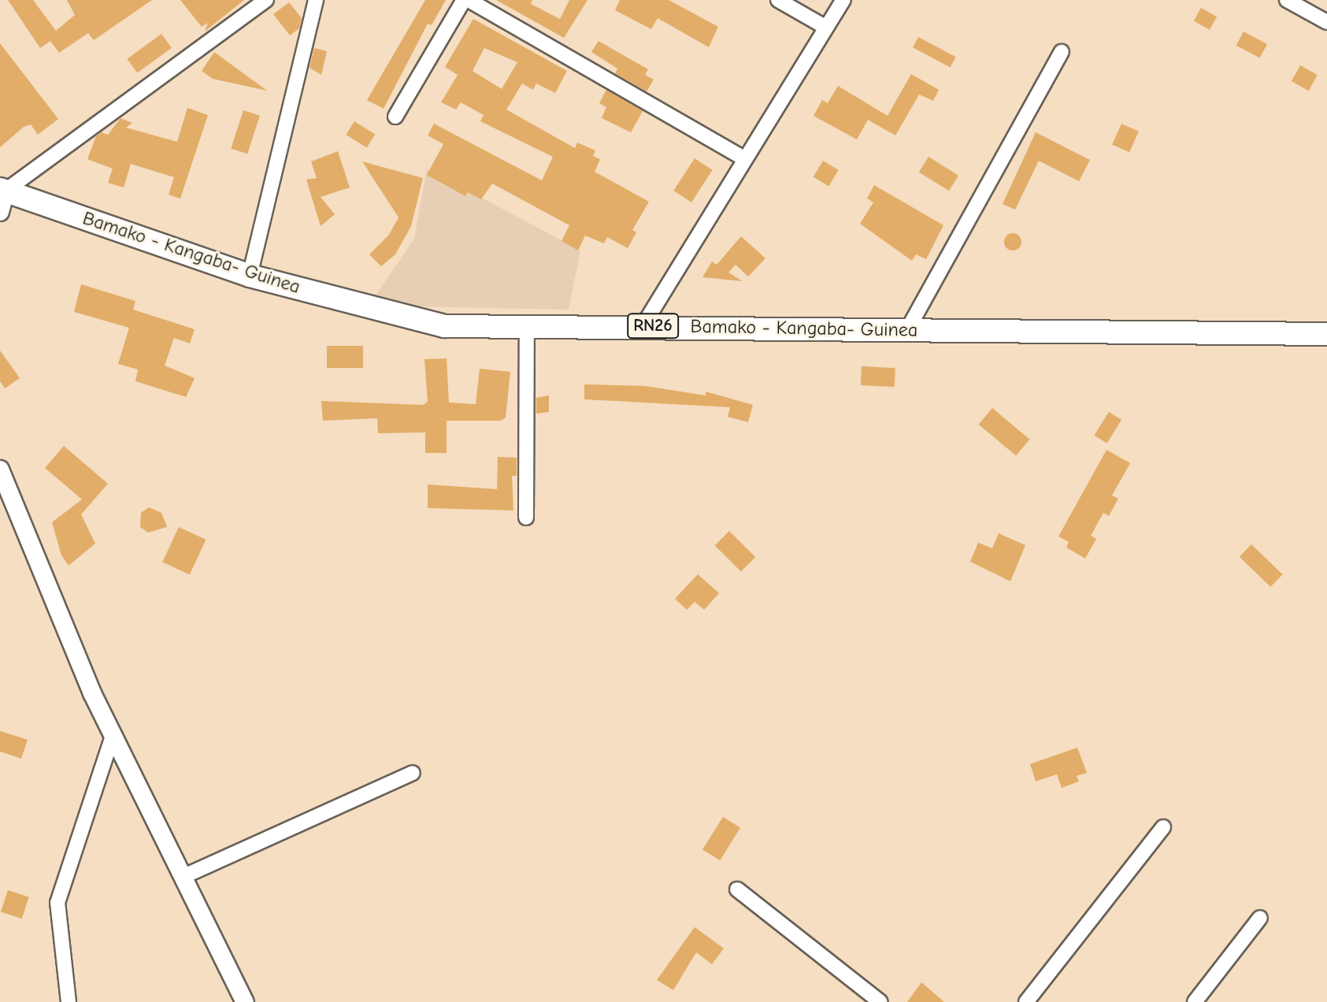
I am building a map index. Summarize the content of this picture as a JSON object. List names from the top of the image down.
{
  "streets": {
    "main road": ["Bamako - Kangaba- Guinea", "RN26"]
  }
}
